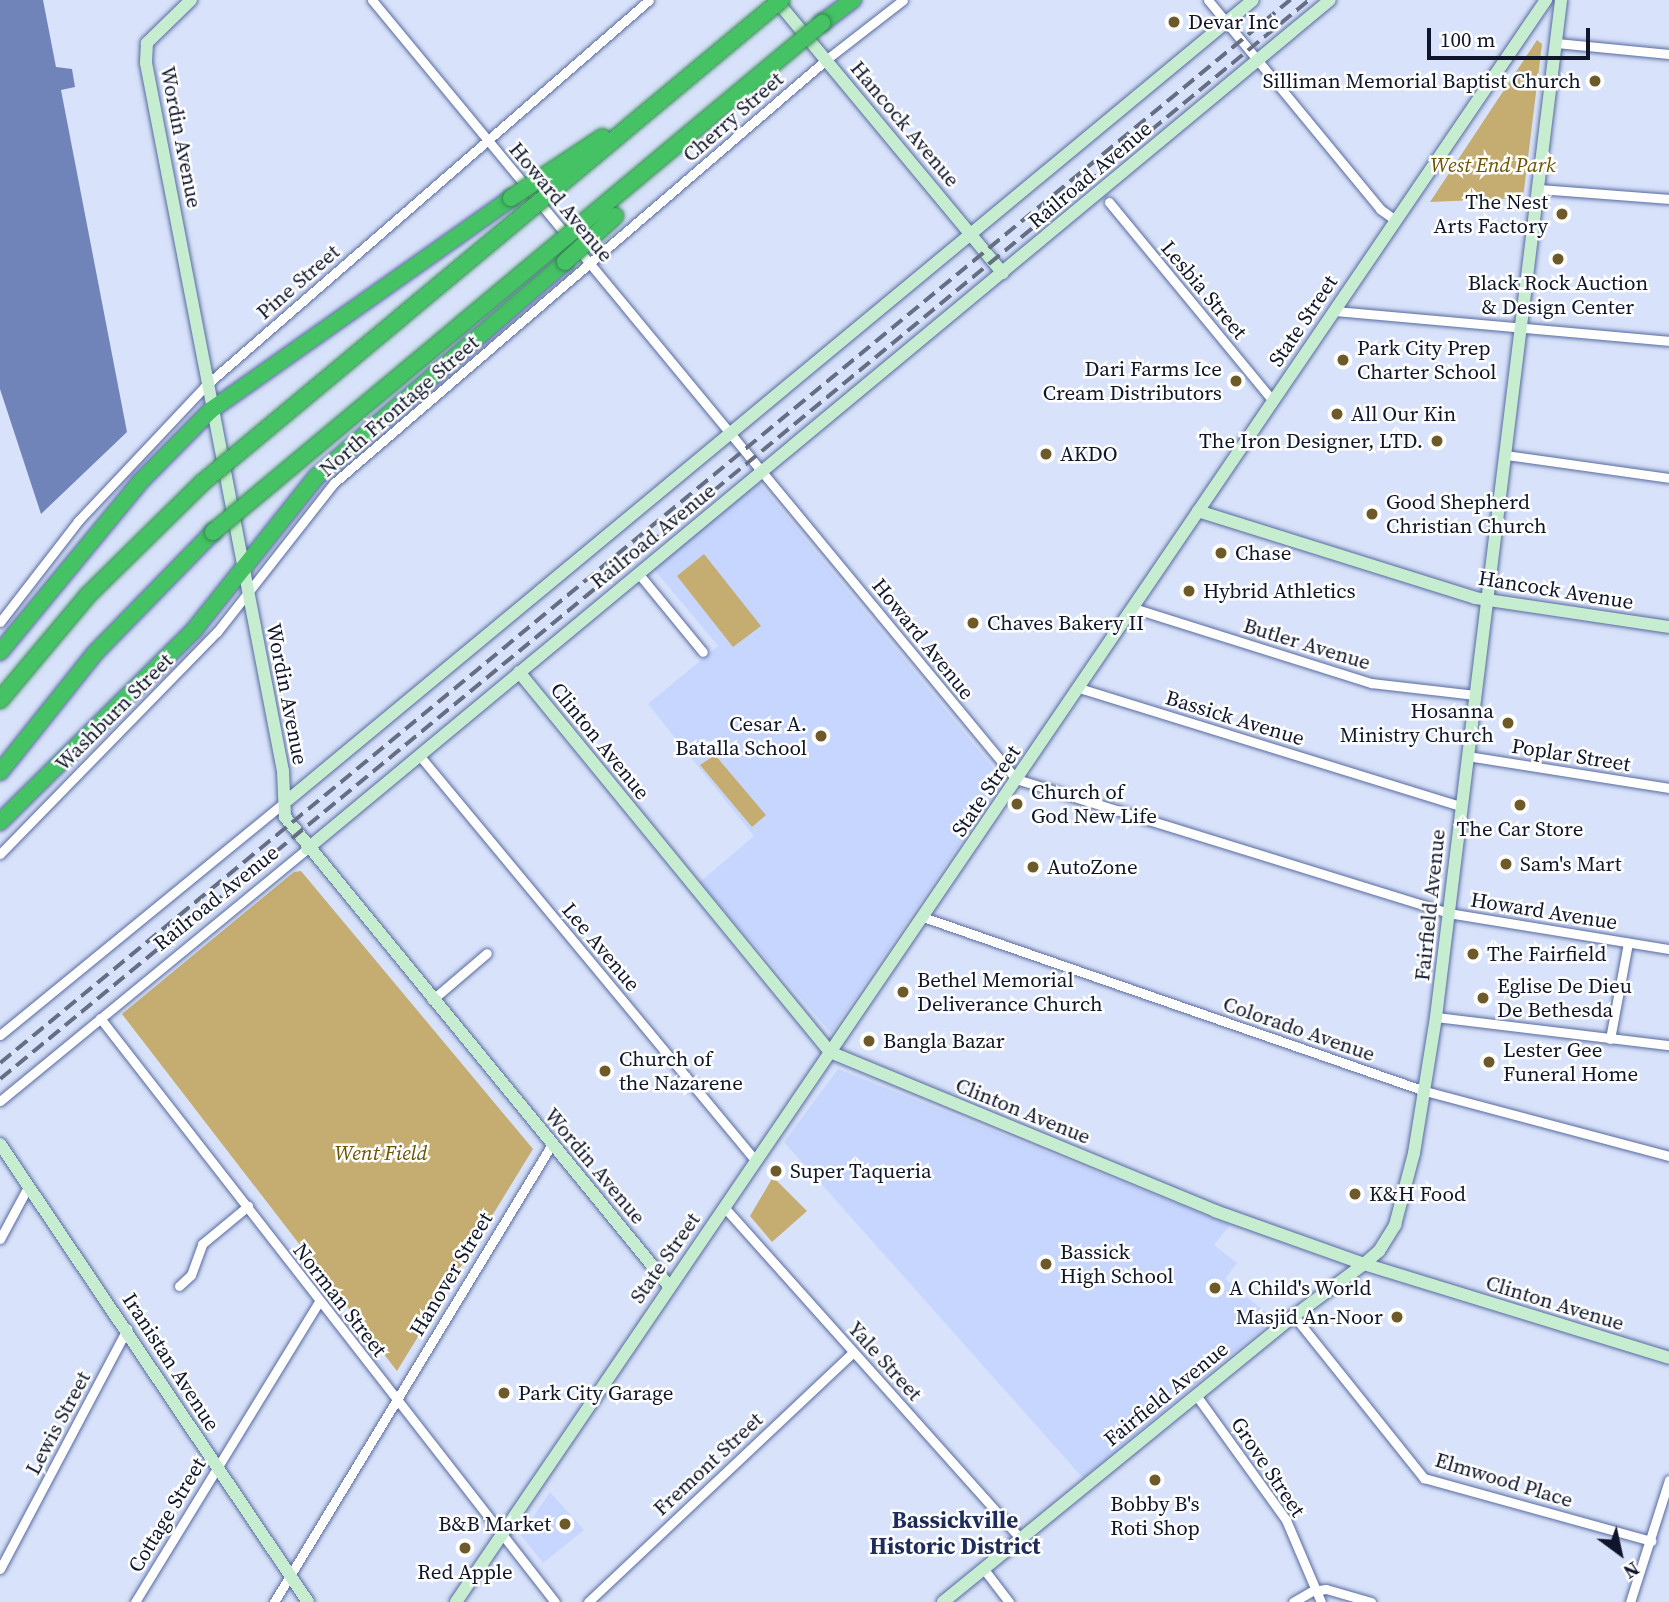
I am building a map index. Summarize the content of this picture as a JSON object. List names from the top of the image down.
{
  "streets": {
    "street": [
      "Cherry Street",
      "Hancock Avenue",
      "Wordin Avenue",
      "Railroad Avenue",
      "Howard Avenue",
      "Pine Street",
      "Lesbia Street",
      "State Street",
      "North Frontage Street",
      "Butler Avenue",
      "Washburn Street",
      "Bassick Avenue",
      "Clinton Avenue",
      "Poplar Street",
      "Fairfield Avenue",
      "Lee Avenue",
      "Colorado Avenue",
      "Hanover Street",
      "Norman Street",
      "Yale Street",
      "Iranistan Avenue",
      "Lewis Street",
      "Fremont Street",
      "Grove Street",
      "Elmwood Place",
      "Cottage Street"
    ]
  },
  "crossings": [
    ["Cherry Street", "Hancock Avenue"],
    ["Cherry Street", "Howard Avenue"],
    ["Cherry Street", "North Frontage Street"],
    ["Hancock Avenue", "Railroad Avenue"],
    ["Hancock Avenue", "State Street"],
    ["Hancock Avenue", "Fairfield Avenue"],
    ["Wordin Avenue", "Railroad Avenue"],
    ["Wordin Avenue", "Pine Street"],
    ["Wordin Avenue", "State Street"],
    ["Wordin Avenue", "North Frontage Street"],
    ["Wordin Avenue", "Washburn Street"],
    ["Wordin Avenue", "Hanover Street"],
    ["Railroad Avenue", "Howard Avenue"],
    ["Railroad Avenue", "Clinton Avenue"],
    ["Railroad Avenue", "Lee Avenue"],
    ["Railroad Avenue", "Norman Street"],
    ["Howard Avenue", "Pine Street"],
    ["Howard Avenue", "State Street"],
    ["Howard Avenue", "North Frontage Street"],
    ["Howard Avenue", "Fairfield Avenue"],
    ["Lesbia Street", "State Street"],
    ["State Street", "Butler Avenue"],
    ["State Street", "Bassick Avenue"],
    ["State Street", "Clinton Avenue"],
    ["State Street", "Lee Avenue"],
    ["State Street", "Colorado Avenue"],
    ["State Street", "Norman Street"],
    ["State Street", "Yale Street"],
    ["North Frontage Street", "Washburn Street"],
    ["Butler Avenue", "Fairfield Avenue"],
    ["Bassick Avenue", "Fairfield Avenue"],
    ["Clinton Avenue", "Fairfield Avenue"],
    ["Poplar Street", "Fairfield Avenue"],
    ["Fairfield Avenue", "Colorado Avenue"],
    ["Fairfield Avenue", "Yale Street"],
    ["Fairfield Avenue", "Grove Street"],
    ["Fairfield Avenue", "Elmwood Place"],
    ["Hanover Street", "Norman Street"],
    ["Hanover Street", "Iranistan Avenue"],
    ["Norman Street", "Cottage Street"],
    ["Yale Street", "Fremont Street"],
    ["Iranistan Avenue", "Lewis Street"],
    ["Iranistan Avenue", "Cottage Street"]
  ],
  "districts": ["Bassickville Historic District"],
  "parks": ["West End Park", "Went Field"],
  "places": [
    "Devar Inc",
    "Silliman Memorial Baptist Church",
    "The Nest Arts Factory",
    "Black Rock Auction & Design Center",
    "Park City Prep Charter School",
    "Dari Farms Ice Cream Distributors",
    "All Our Kin",
    "The Iron Designer, LTD.",
    "AKDO",
    "Good Shepherd Christian Church",
    "Chase",
    "Hybrid Athletics",
    "Chaves Bakery II",
    "Hosanna Ministry Church",
    "Cesar A. Batalla School",
    "Church of God New Life",
    "The Car Store",
    "Sam's Mart",
    "AutoZone",
    "The Fairfield",
    "Bethel Memorial Deliverance Church",
    "Eglise De Dieu De Bethesda",
    "Bangla Bazar",
    "Lester Gee Funeral Home",
    "Church of the Nazarene",
    "Super Taqueria",
    "K&H Food",
    "Bassick High School",
    "A Child's World",
    "Masjid An-Noor",
    "Park City Garage",
    "Bobby B's Roti Shop",
    "B&B Market",
    "Red Apple"
  ],
  "scale_bar": "100 m",
  "north": "bottom right"
}
